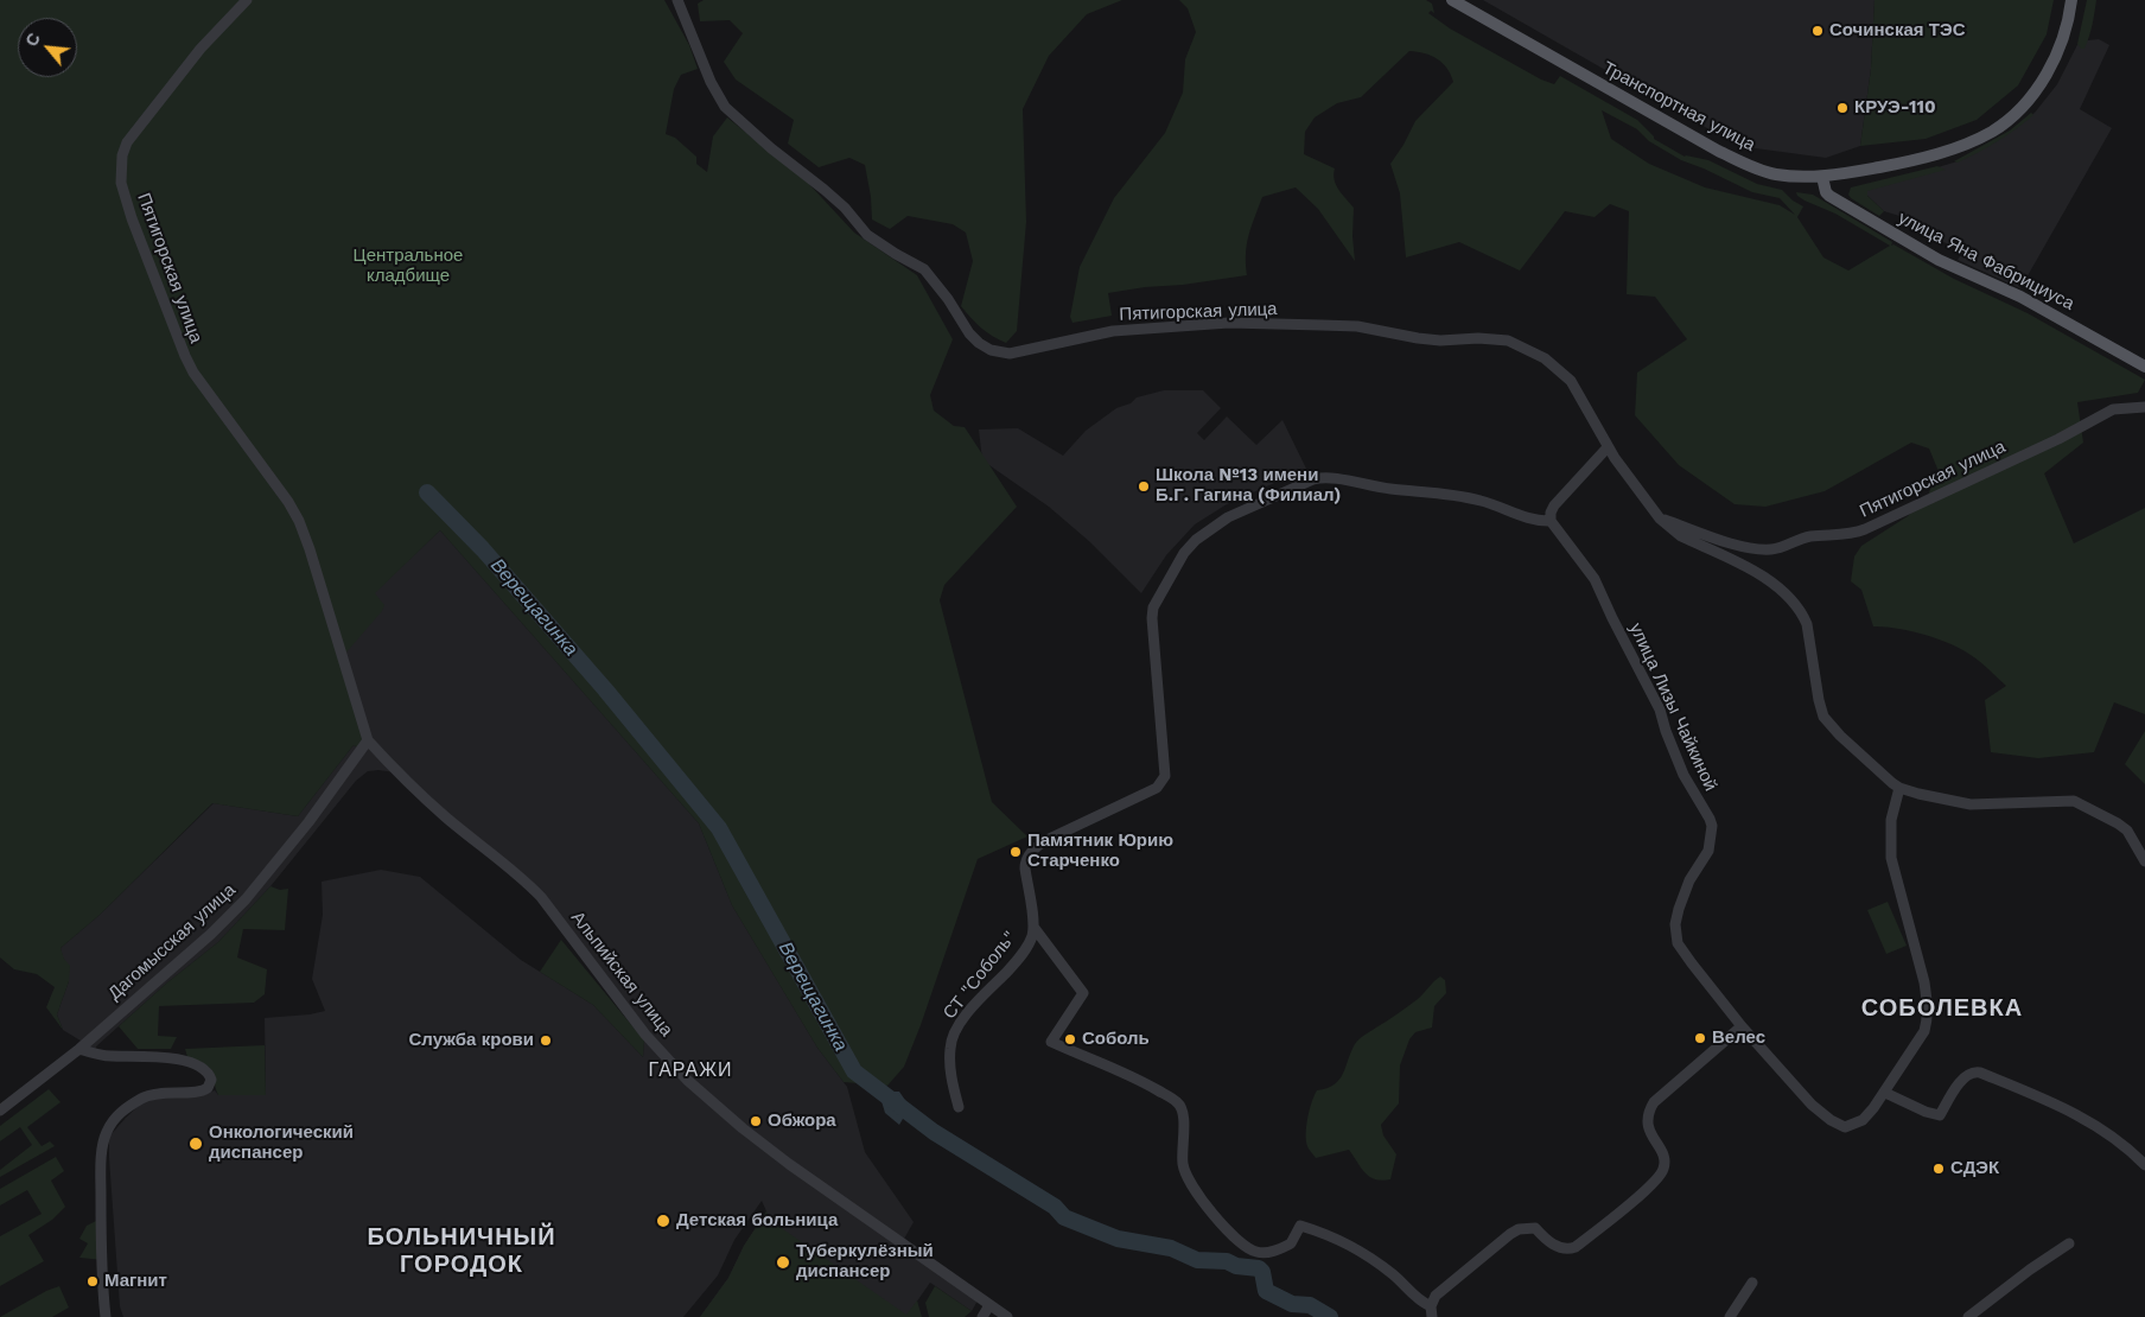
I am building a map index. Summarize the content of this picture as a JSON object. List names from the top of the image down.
{
  "streets": {
    "main road": ["Транспортная улица", "улица Яна Фабрициуса"],
    "street": [
      "Пятигорская улица",
      "улица Лизы Чайкиной",
      "Дагомысская улица",
      "Альпийская улица",
      "СТ \"Соболь\""
    ]
  },
  "crossings": [
    ["Транспортная улица", "улица Яна Фабрициуса"],
    ["Пятигорская улица", "Дагомысская улица"],
    ["Пятигорская улица", "Альпийская улица"],
    ["улица Лизы Чайкиной", "СТ \"Соболь\""],
    ["Дагомысская улица", "Альпийская улица"]
  ],
  "districts": ["СОБОЛЕВКА", "ГАРАЖИ", "БОЛЬНИЧНЫЙ ГОРОДОК"],
  "water": ["Верещагинка"],
  "parks": ["Центральное кладбище"],
  "places": [
    "Сочинская ТЭС",
    "КРУЭ-110",
    "Школа №13 имени Б.Г. Гагина (Филиал)",
    "Памятник Юрию Старченко",
    "Велес",
    "Соболь",
    "Служба крови",
    "Обжора",
    "Онкологический диспансер",
    "СДЭК",
    "Детская больница",
    "Туберкулёзный диспансер",
    "Магнит"
  ],
  "north": "top left"
}
